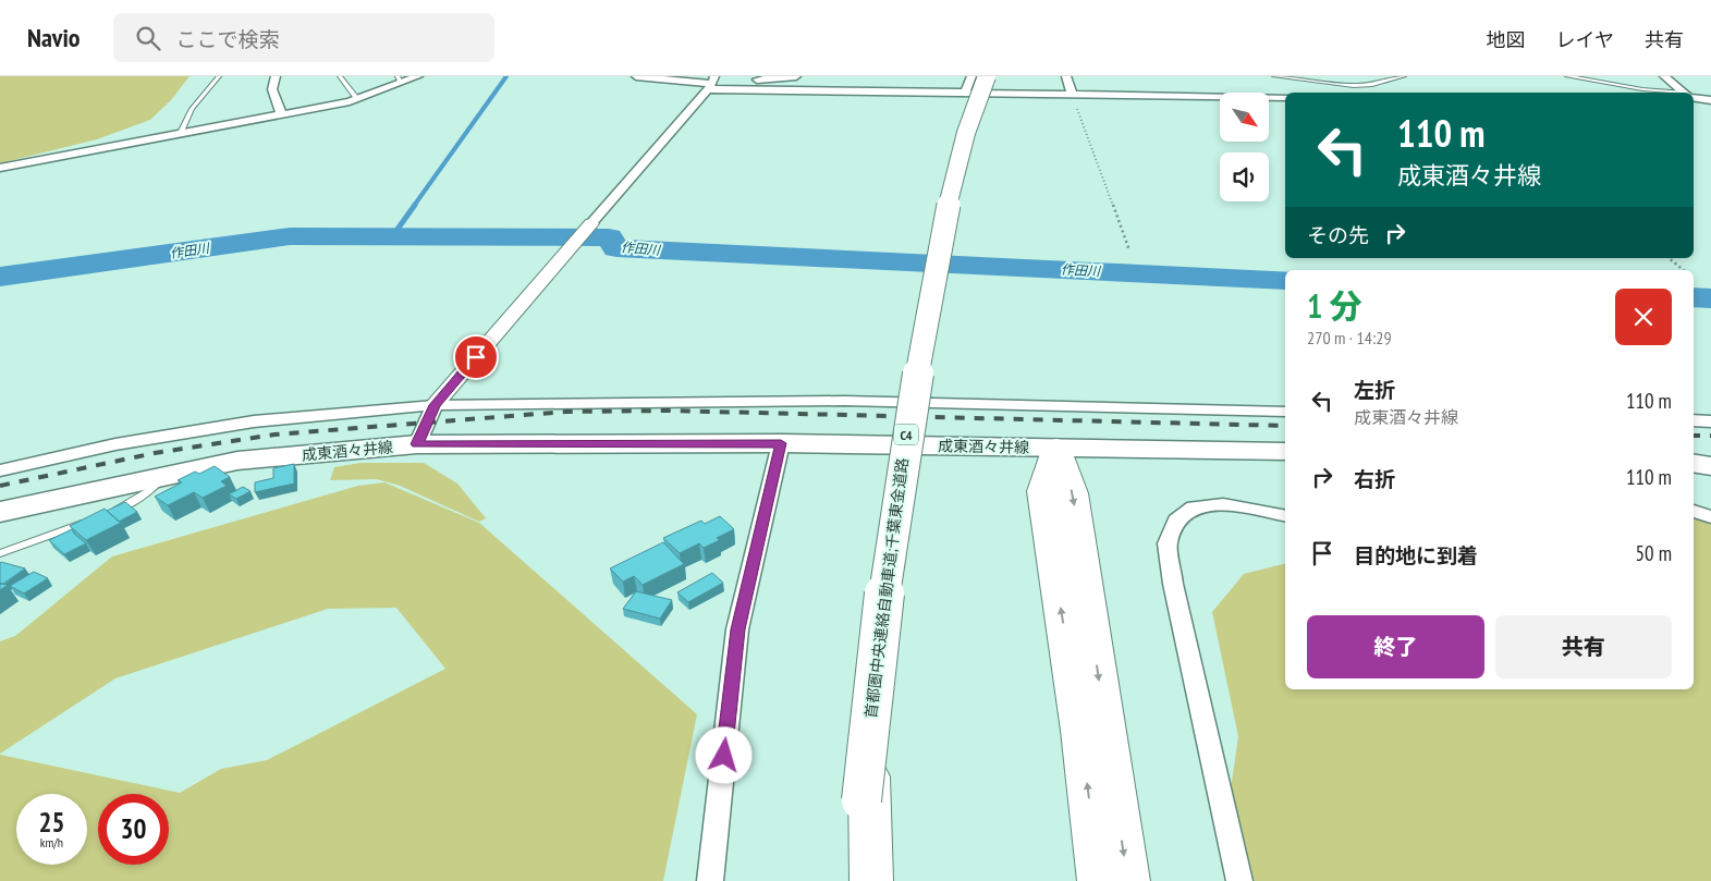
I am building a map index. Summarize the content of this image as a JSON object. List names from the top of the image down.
{
  "streets": {
    "highway": ["C4", "首都圏中央連絡自動車道;千葉東金道路"],
    "main road": ["成東酒々井線"]
  },
  "water": ["作田川"],
  "north": "bottom right",
  "page": {
    "header": "Navio",
    "search": "ここで検索",
    "nav": ["地図", "レイヤ", "共有"],
    "turn": ["110 m", "成東酒々井線"],
    "then": "その先",
    "heading": ["1 分", "270 m · 14:29"],
    "list": [
      {
        "name": "左折",
        "note": "成東酒々井線",
        "value": "110 m"
      },
      {
        "name": "右折",
        "value": "110 m"
      },
      {
        "name": "目的地に到着",
        "value": "50 m"
      }
    ],
    "buttons": ["終了", "共有"],
    "speed": "25 km/h",
    "limit": "30"
  }
}
